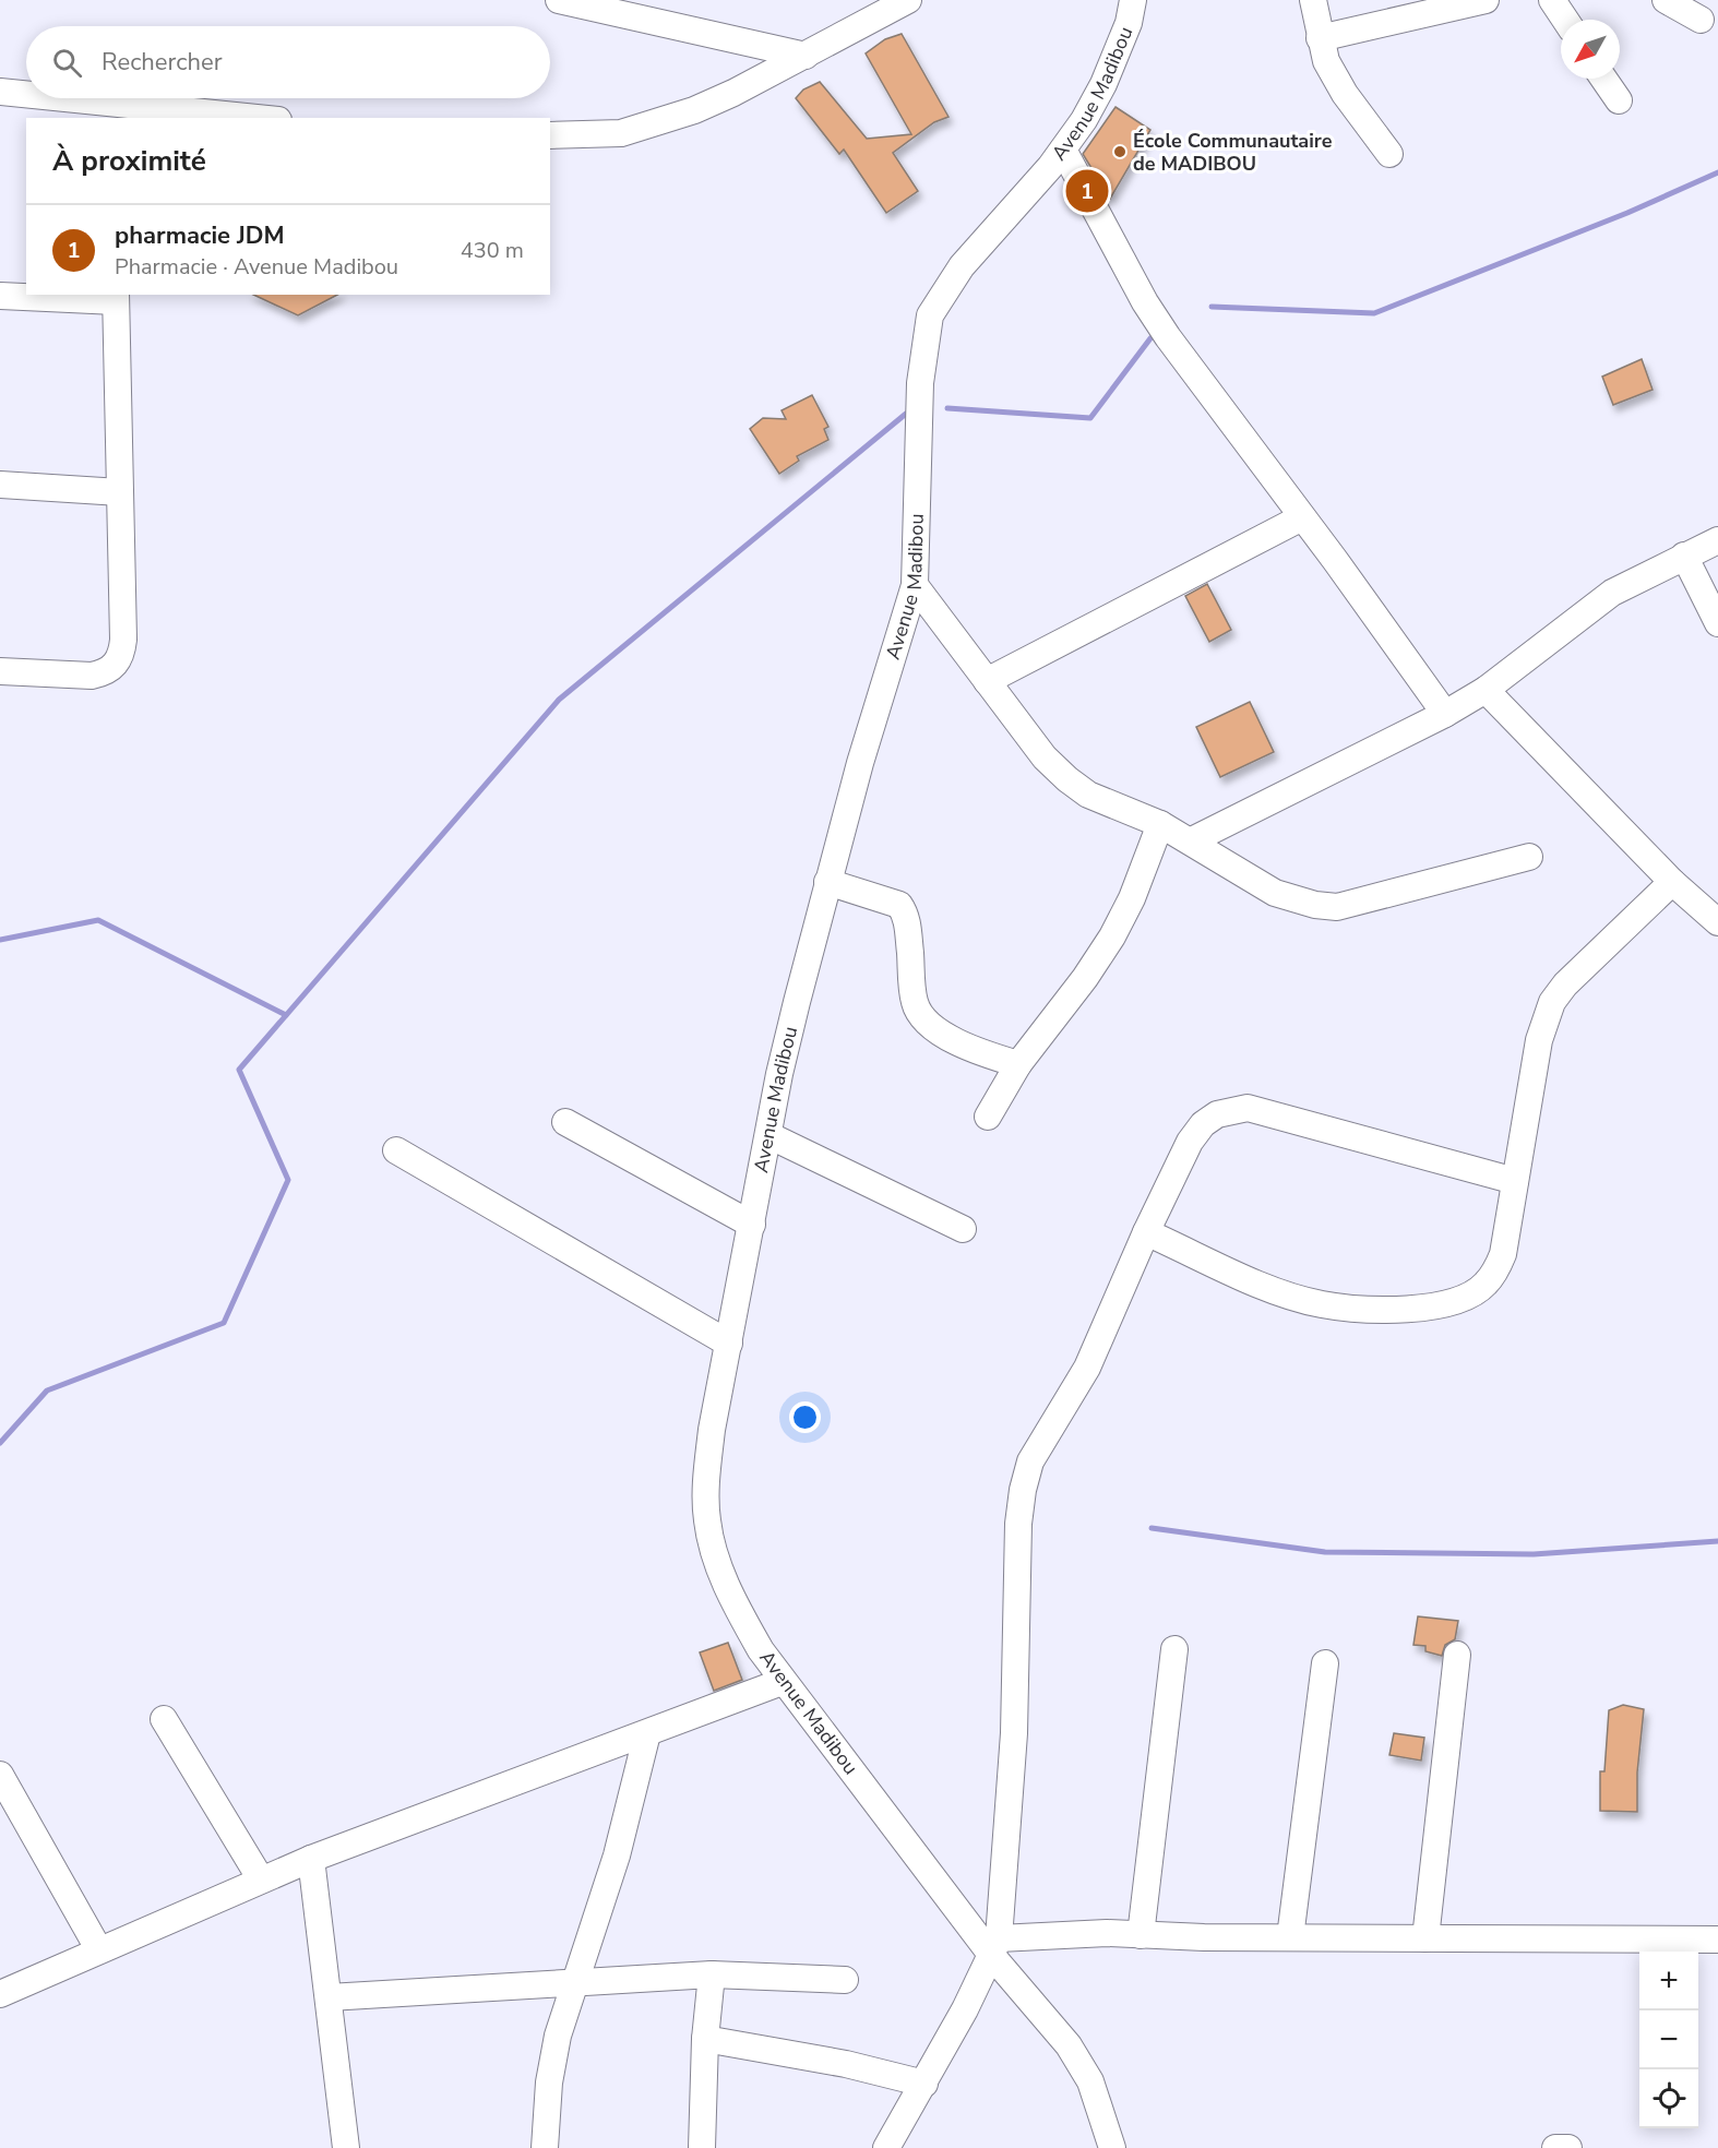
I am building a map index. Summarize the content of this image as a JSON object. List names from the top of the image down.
{
  "streets": {
    "street": ["Avenue Madibou"]
  },
  "places": ["École Communautaire de MADIBOU"],
  "north": "bottom left",
  "page": {
    "search": "Rechercher",
    "heading": "À proximité",
    "pins": "1",
    "list": [
      {
        "mark": "1",
        "name": "pharmacie JDM",
        "note": "Pharmacie · Avenue Madibou",
        "value": "430 m"
      }
    ],
    "map_buttons": ["+", "−"]
  }
}
